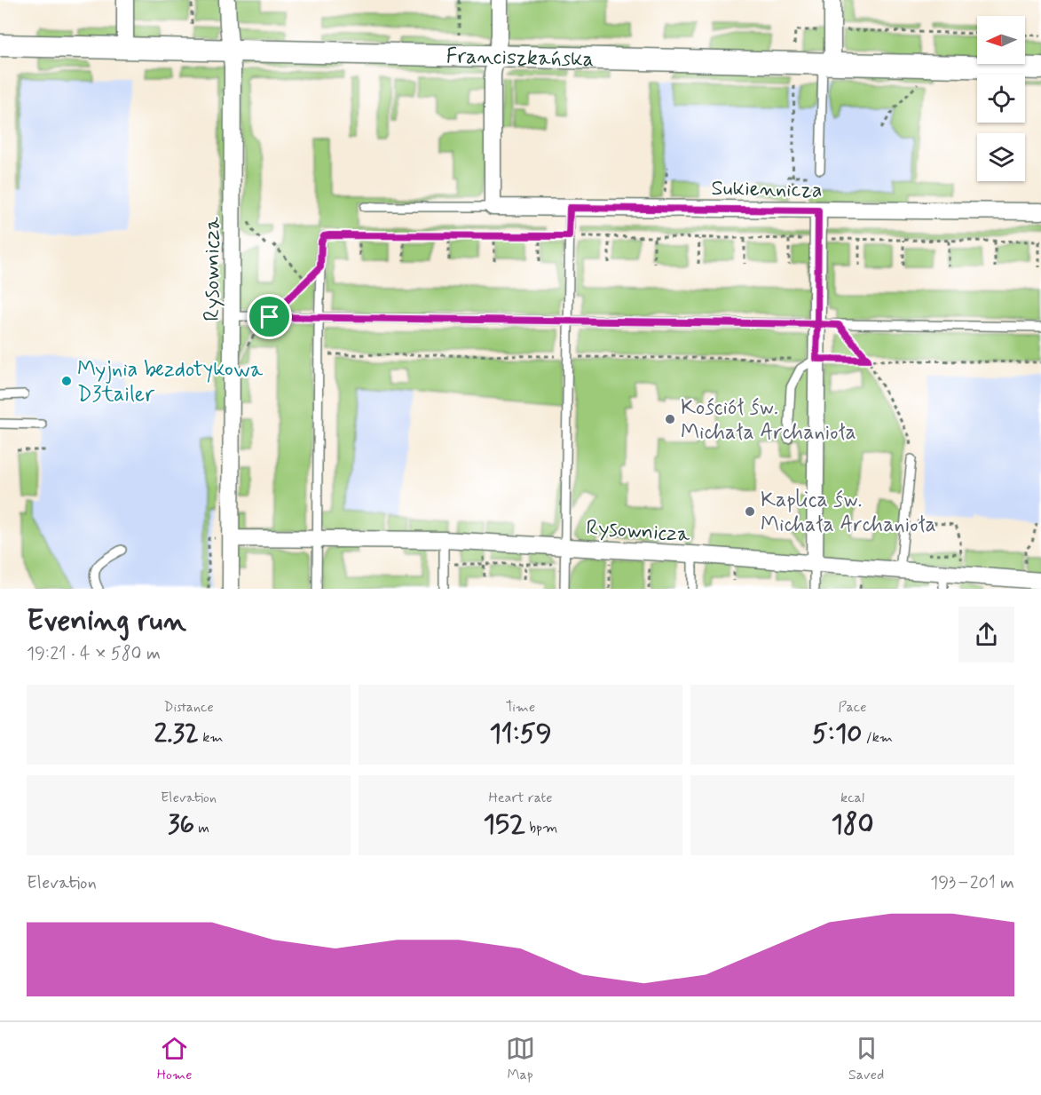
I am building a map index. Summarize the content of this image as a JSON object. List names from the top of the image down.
{
  "streets": {
    "street": ["Franciszkańska", "Sukiennicza", "Rysownicza"]
  },
  "crossings": [
    ["Franciszkańska", "Rysownicza"]
  ],
  "places": ["Myjnia bezdotykowa D3tailer", "Kościół św. Michała Archanioła", "Kaplica św. Michała Archanioła"],
  "north": "left",
  "page": {
    "heading": ["Evening run", "19:21 · 4 × 580 m"],
    "stats": [
      ["Distance", "2.32 km"],
      ["Time", "11:59"],
      ["Pace", "5:10 /km"],
      ["Elevation", "36 m"],
      ["Heart rate", "152 bpm"],
      ["kcal", "180"]
    ],
    "chart": ["Elevation", "193–201 m"],
    "tabs": ["Home", "Map", "Saved"]
  }
}
